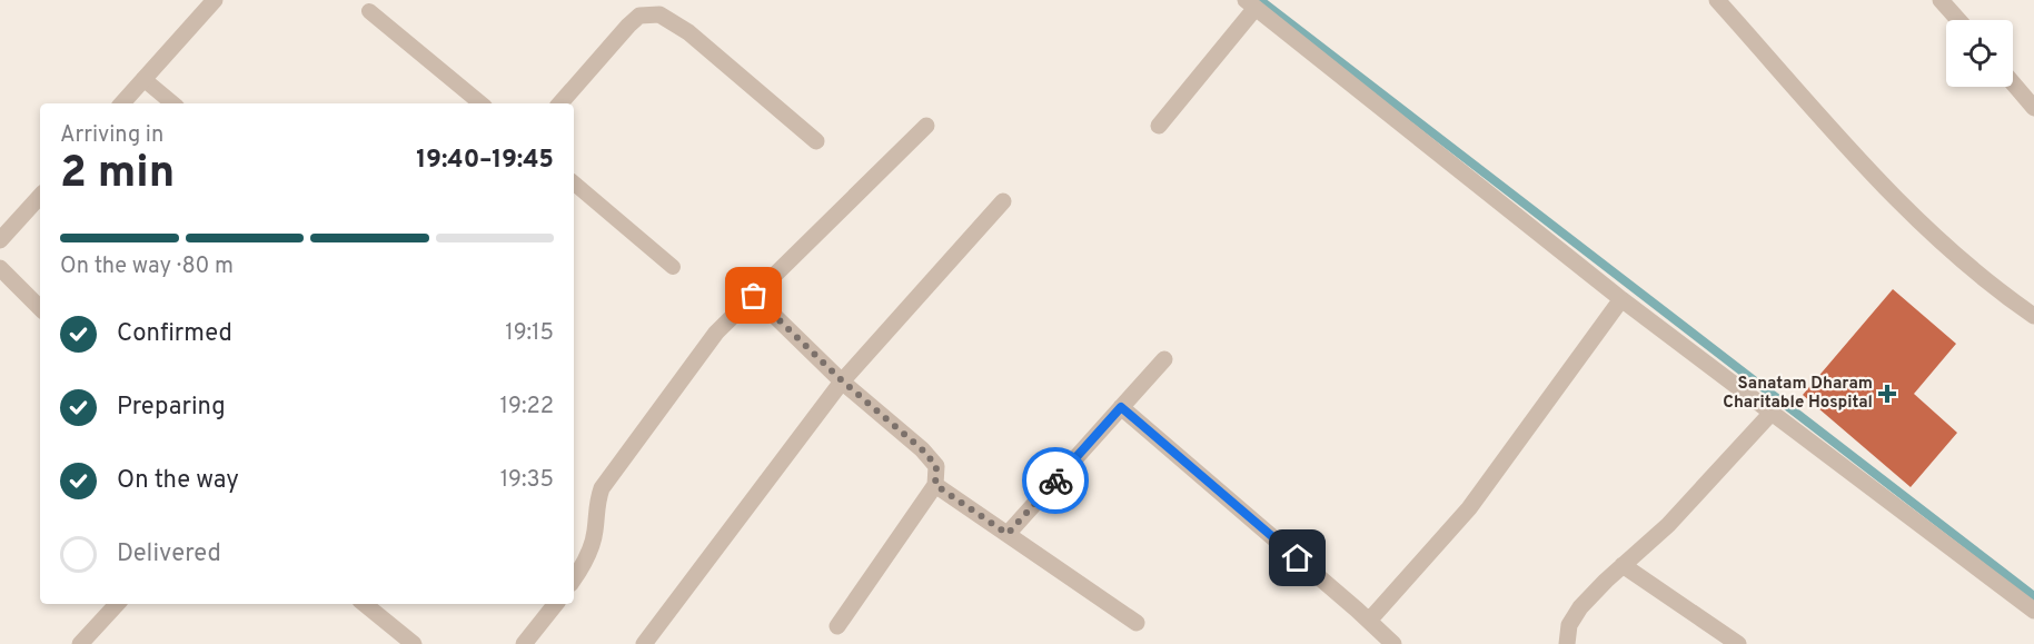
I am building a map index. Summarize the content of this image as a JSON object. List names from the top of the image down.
{
  "places": {
    "health": ["Sanatam Dharam Charitable Hospital"]
  },
  "page": {
    "heading": ["2 min", "Arriving in", "19:40–19:45"],
    "bar": "On the way · 80 m",
    "list": [
      ["Confirmed", "19:15"],
      ["Preparing", "19:22"],
      ["On the way", "19:35"],
      "Delivered"
    ]
  }
}
